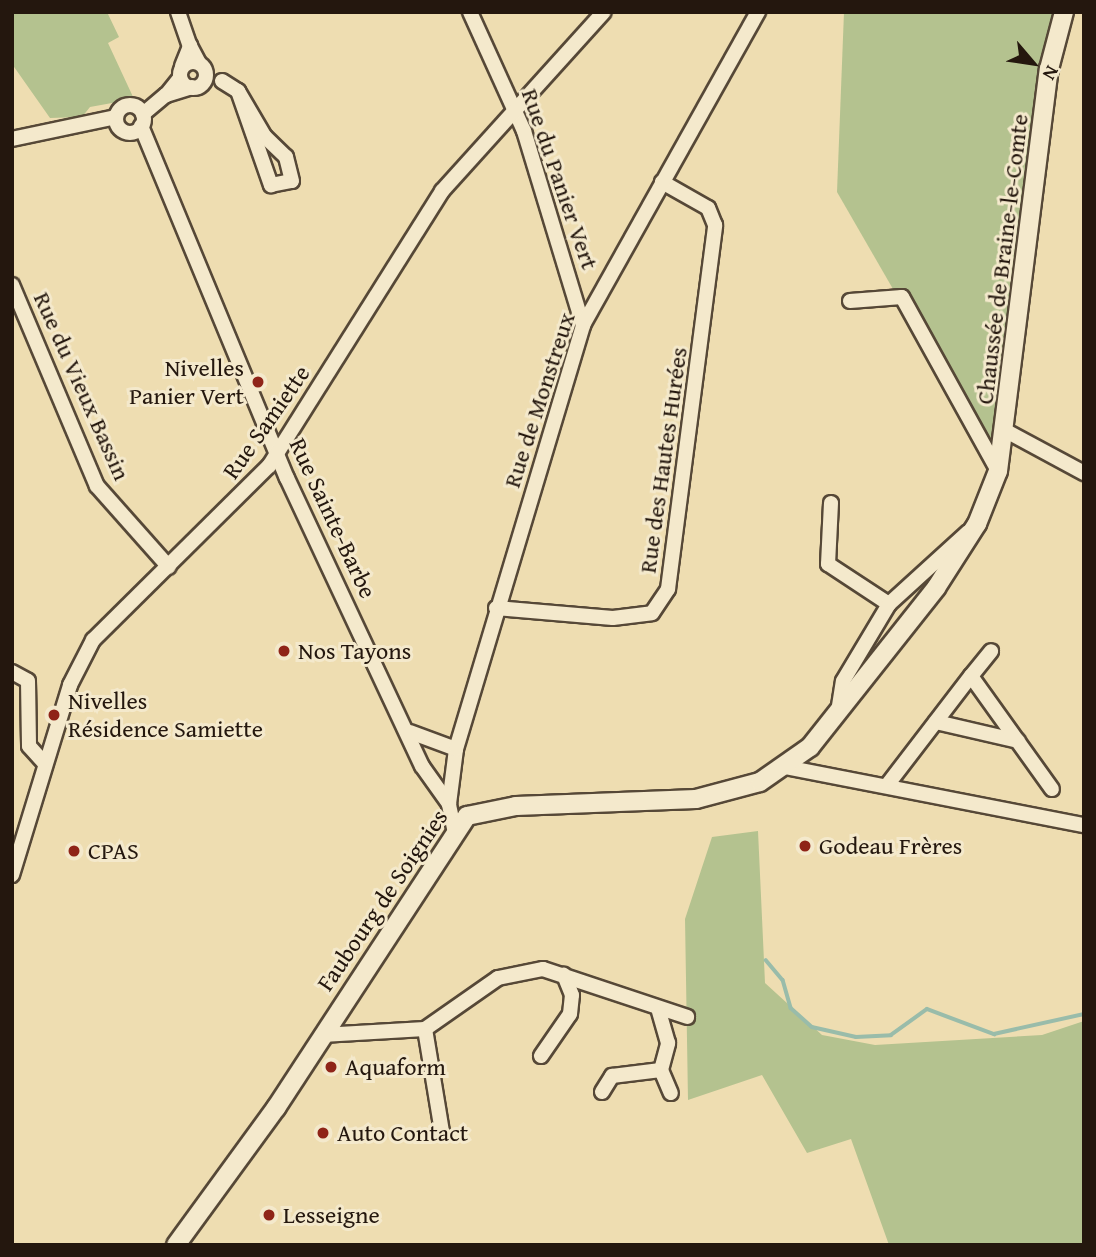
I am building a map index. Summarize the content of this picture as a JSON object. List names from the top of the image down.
{
  "streets": {
    "street": [
      "Rue du Panier Vert",
      "Chaussée de Braine-le-Comte",
      "Rue du Vieux Bassin",
      "Rue de Monstreux",
      "Rue Samiette",
      "Rue des Hautes Hurées",
      "Rue Sainte-Barbe",
      "Faubourg de Soignies"
    ]
  },
  "crossings": [
    ["Rue du Panier Vert", "Rue de Monstreux"],
    ["Rue du Panier Vert", "Rue Samiette"],
    ["Chaussée de Braine-le-Comte", "Faubourg de Soignies"],
    ["Rue du Vieux Bassin", "Rue Samiette"],
    ["Rue de Monstreux", "Rue des Hautes Hurées"],
    ["Rue de Monstreux", "Rue Sainte-Barbe"],
    ["Rue de Monstreux", "Faubourg de Soignies"],
    ["Rue Samiette", "Rue Sainte-Barbe"]
  ],
  "places": [
    "Nivelles Panier Vert",
    "Nos Tayons",
    "Nivelles Résidence Samiette",
    "Godeau Frères",
    "CPAS",
    "Aquaform",
    "Auto Contact",
    "Lesseigne"
  ],
  "north": "bottom right"
}
